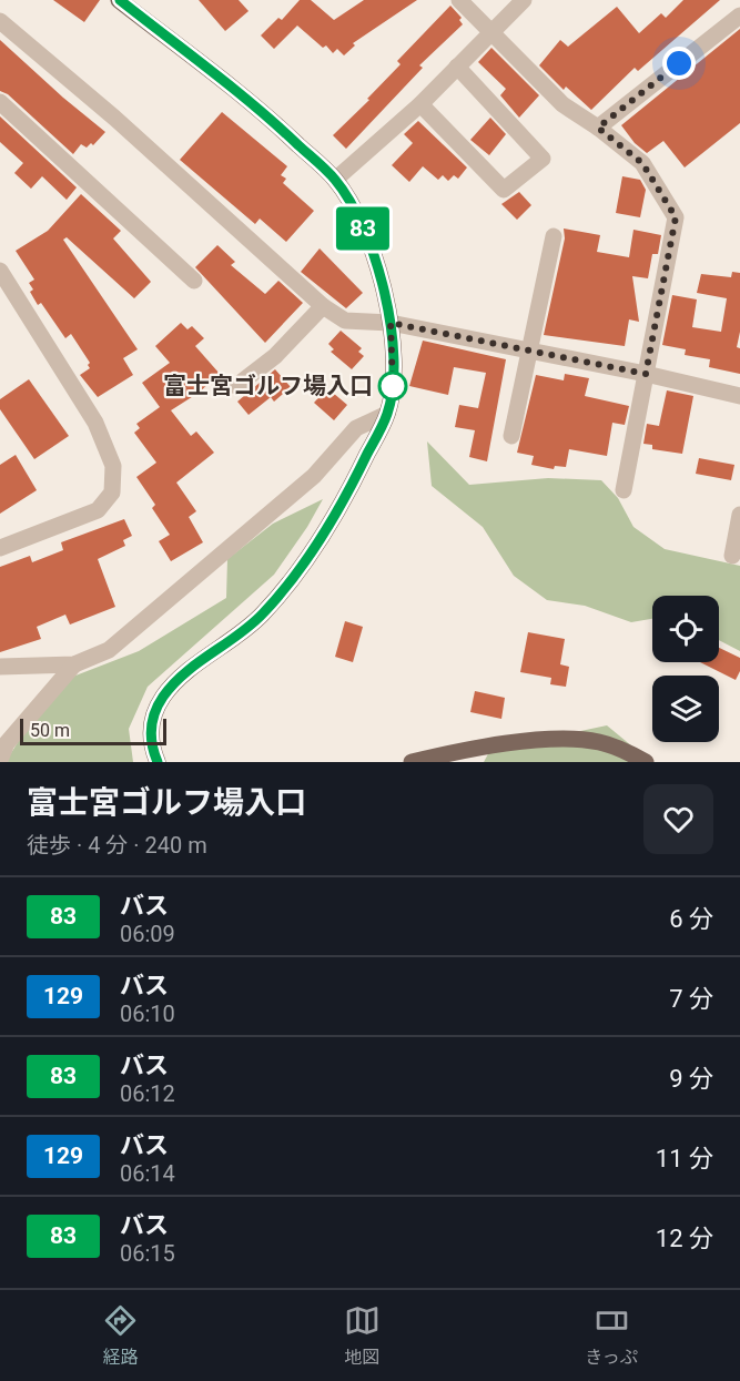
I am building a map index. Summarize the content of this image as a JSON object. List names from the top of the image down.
{
  "places": ["富士宮ゴルフ場入口"],
  "lines": ["bus line 83"],
  "scale_bar": "50 m",
  "page": {
    "on_map": "83",
    "scale": "50 m",
    "heading": ["富士宮ゴルフ場入口", "徒歩 · 4 分 · 240 m"],
    "list": [
      {
        "mark": "83",
        "name": "バス",
        "note": "06:09",
        "value": "6 分"
      },
      {
        "mark": "129",
        "name": "バス",
        "note": "06:10",
        "value": "7 分"
      },
      {
        "mark": "83",
        "name": "バス",
        "note": "06:12",
        "value": "9 分"
      },
      {
        "mark": "129",
        "name": "バス",
        "note": "06:14",
        "value": "11 分"
      },
      {
        "mark": "83",
        "name": "バス",
        "note": "06:15",
        "value": "12 分"
      }
    ],
    "tabs": ["経路", "地図", "きっぷ"]
  }
}
